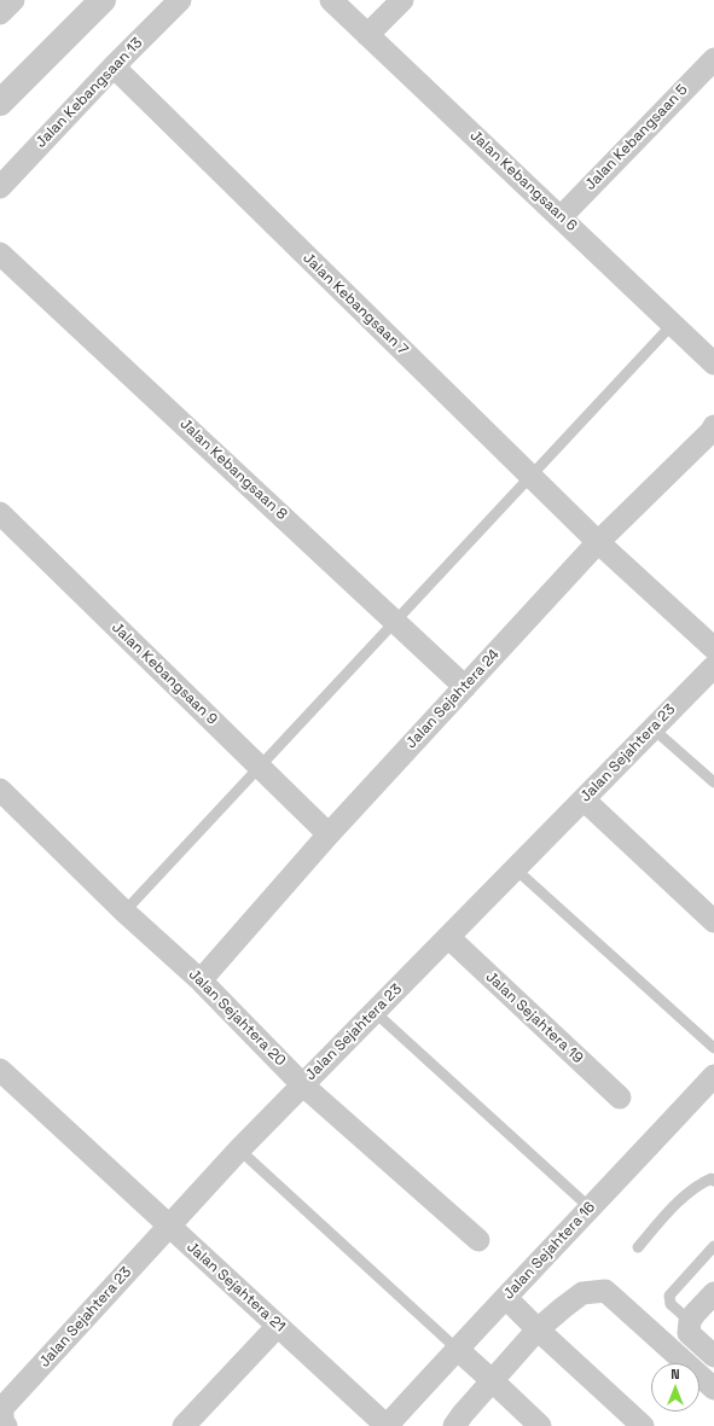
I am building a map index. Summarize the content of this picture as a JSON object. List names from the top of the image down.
{
  "streets": {
    "street": [
      "Jalan Kebangsaan 13",
      "Jalan Kebangsaan 5",
      "Jalan Kebangsaan 6",
      "Jalan Kebangsaan 7",
      "Jalan Kebangsaan 8",
      "Jalan Kebangsaan 9",
      "Jalan Sejahtera 24",
      "Jalan Sejahtera 23",
      "Jalan Sejahtera 20",
      "Jalan Sejahtera 19",
      "Jalan Sejahtera 16",
      "Jalan Sejahtera 21"
    ]
  },
  "crossings": [
    ["Jalan Kebangsaan 13", "Jalan Kebangsaan 7"],
    ["Jalan Kebangsaan 5", "Jalan Kebangsaan 6"],
    ["Jalan Kebangsaan 7", "Jalan Sejahtera 24"],
    ["Jalan Kebangsaan 8", "Jalan Sejahtera 24"],
    ["Jalan Kebangsaan 9", "Jalan Sejahtera 24"],
    ["Jalan Sejahtera 24", "Jalan Sejahtera 20"],
    ["Jalan Sejahtera 23", "Jalan Sejahtera 20"],
    ["Jalan Sejahtera 23", "Jalan Sejahtera 19"],
    ["Jalan Sejahtera 23", "Jalan Sejahtera 21"],
    ["Jalan Sejahtera 16", "Jalan Sejahtera 21"]
  ],
  "north": "top"
}
